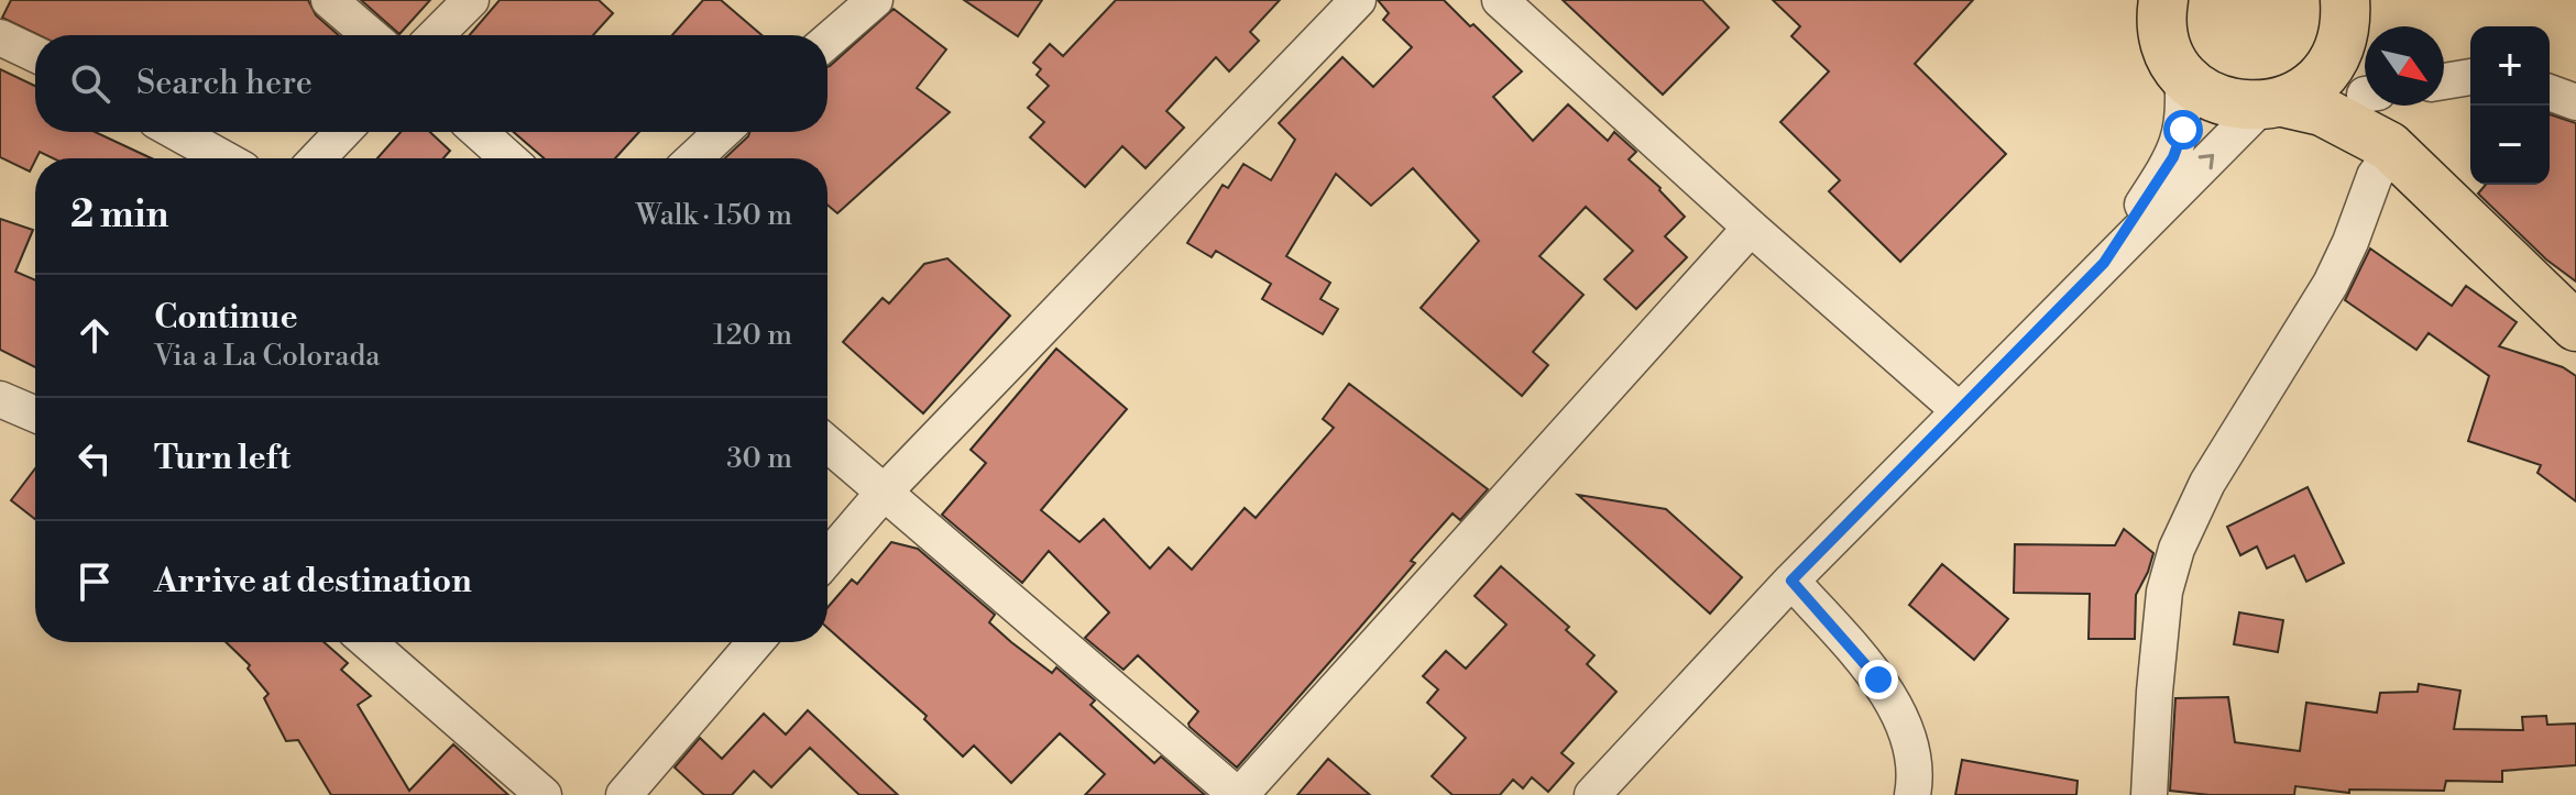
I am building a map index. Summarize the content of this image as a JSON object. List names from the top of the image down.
{
  "north": "bottom right",
  "page": {
    "map_buttons": ["+", "−"],
    "search": "Search here",
    "heading": ["2 min", "Walk · 150 m"],
    "list": [
      ["Continue", "Via a La Colorada", "120 m"],
      ["Turn left", "30 m"],
      "Arrive at destination"
    ]
  }
}
